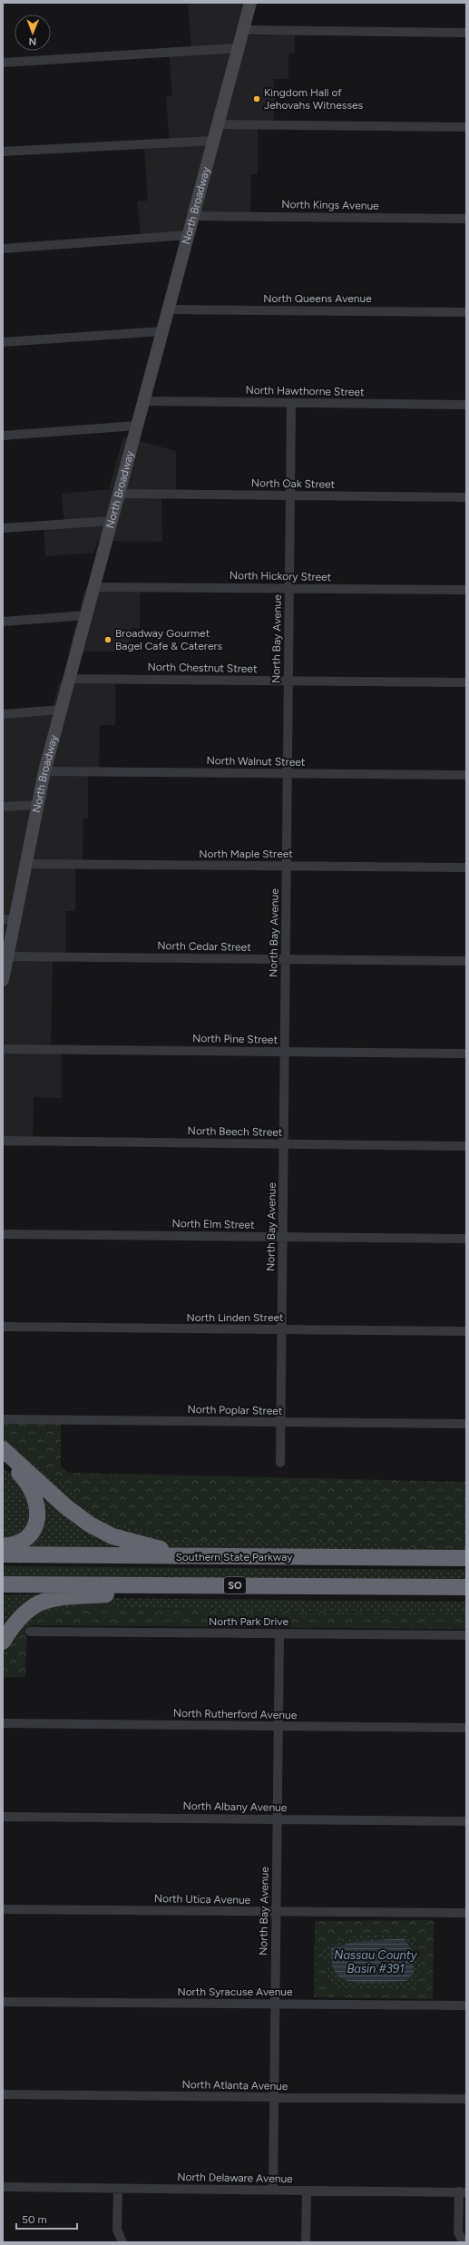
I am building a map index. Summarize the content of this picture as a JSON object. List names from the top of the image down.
{
  "streets": {
    "highway": ["Southern State Parkway", "SO"],
    "main road": ["North Broadway"],
    "street": [
      "North Kings Avenue",
      "North Queens Avenue",
      "North Hawthorne Street",
      "North Oak Street",
      "North Hickory Street",
      "North Bay Avenue",
      "North Chestnut Street",
      "North Walnut Street",
      "North Maple Street",
      "North Cedar Street",
      "North Pine Street",
      "North Beech Street",
      "North Elm Street",
      "North Linden Street",
      "North Poplar Street",
      "North Park Drive",
      "North Rutherford Avenue",
      "North Albany Avenue",
      "North Utica Avenue",
      "North Syracuse Avenue",
      "North Atlanta Avenue",
      "North Delaware Avenue"
    ]
  },
  "crossings": [
    ["North Kings Avenue", "North Broadway"],
    ["North Broadway", "North Queens Avenue"],
    ["North Broadway", "North Hawthorne Street"],
    ["North Broadway", "North Oak Street"],
    ["North Broadway", "North Hickory Street"],
    ["North Broadway", "North Chestnut Street"],
    ["North Broadway", "North Walnut Street"],
    ["North Broadway", "North Maple Street"],
    ["North Broadway", "North Cedar Street"],
    ["North Hawthorne Street", "North Bay Avenue"],
    ["North Oak Street", "North Bay Avenue"],
    ["North Hickory Street", "North Bay Avenue"],
    ["North Bay Avenue", "North Chestnut Street"],
    ["North Bay Avenue", "North Walnut Street"],
    ["North Bay Avenue", "North Maple Street"],
    ["North Bay Avenue", "North Cedar Street"],
    ["North Bay Avenue", "North Pine Street"],
    ["North Bay Avenue", "North Beech Street"],
    ["North Bay Avenue", "North Elm Street"],
    ["North Bay Avenue", "North Linden Street"],
    ["North Bay Avenue", "North Poplar Street"],
    ["North Bay Avenue", "North Park Drive"],
    ["North Bay Avenue", "North Rutherford Avenue"],
    ["North Bay Avenue", "North Albany Avenue"],
    ["North Bay Avenue", "North Utica Avenue"],
    ["North Bay Avenue", "North Syracuse Avenue"],
    ["North Bay Avenue", "North Atlanta Avenue"],
    ["North Bay Avenue", "North Delaware Avenue"]
  ],
  "water": ["Nassau County Basin #391"],
  "places": ["Kingdom Hall of Jehovahs Witnesses", "Broadway Gourmet Bagel Cafe & Caterers"],
  "scale_bar": "50 m",
  "north": "bottom"
}
